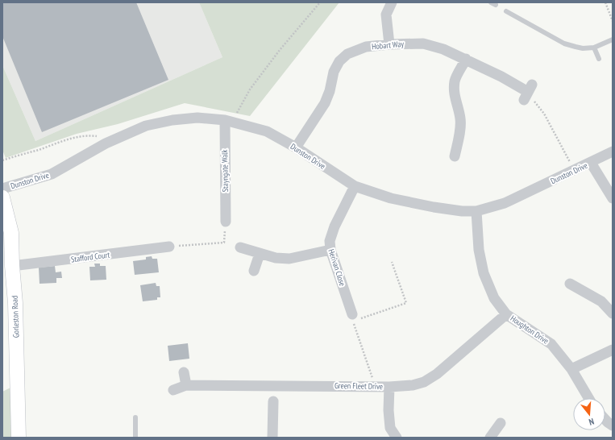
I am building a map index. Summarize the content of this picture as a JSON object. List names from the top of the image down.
{
  "streets": {
    "main road": ["Gorleston Road"],
    "street": [
      "Hobart Way",
      "Dunston Drive",
      "Stayngate Walk",
      "Stafford Court",
      "Herivan Close",
      "Houghton Drive",
      "Green Fleet Drive"
    ]
  },
  "crossings": [
    ["Hobart Way", "Dunston Drive"],
    ["Dunston Drive", "Stayngate Walk"],
    ["Dunston Drive", "Herivan Close"],
    ["Dunston Drive", "Houghton Drive"],
    ["Stafford Court", "Gorleston Road"],
    ["Houghton Drive", "Green Fleet Drive"]
  ],
  "north": "bottom"
}
